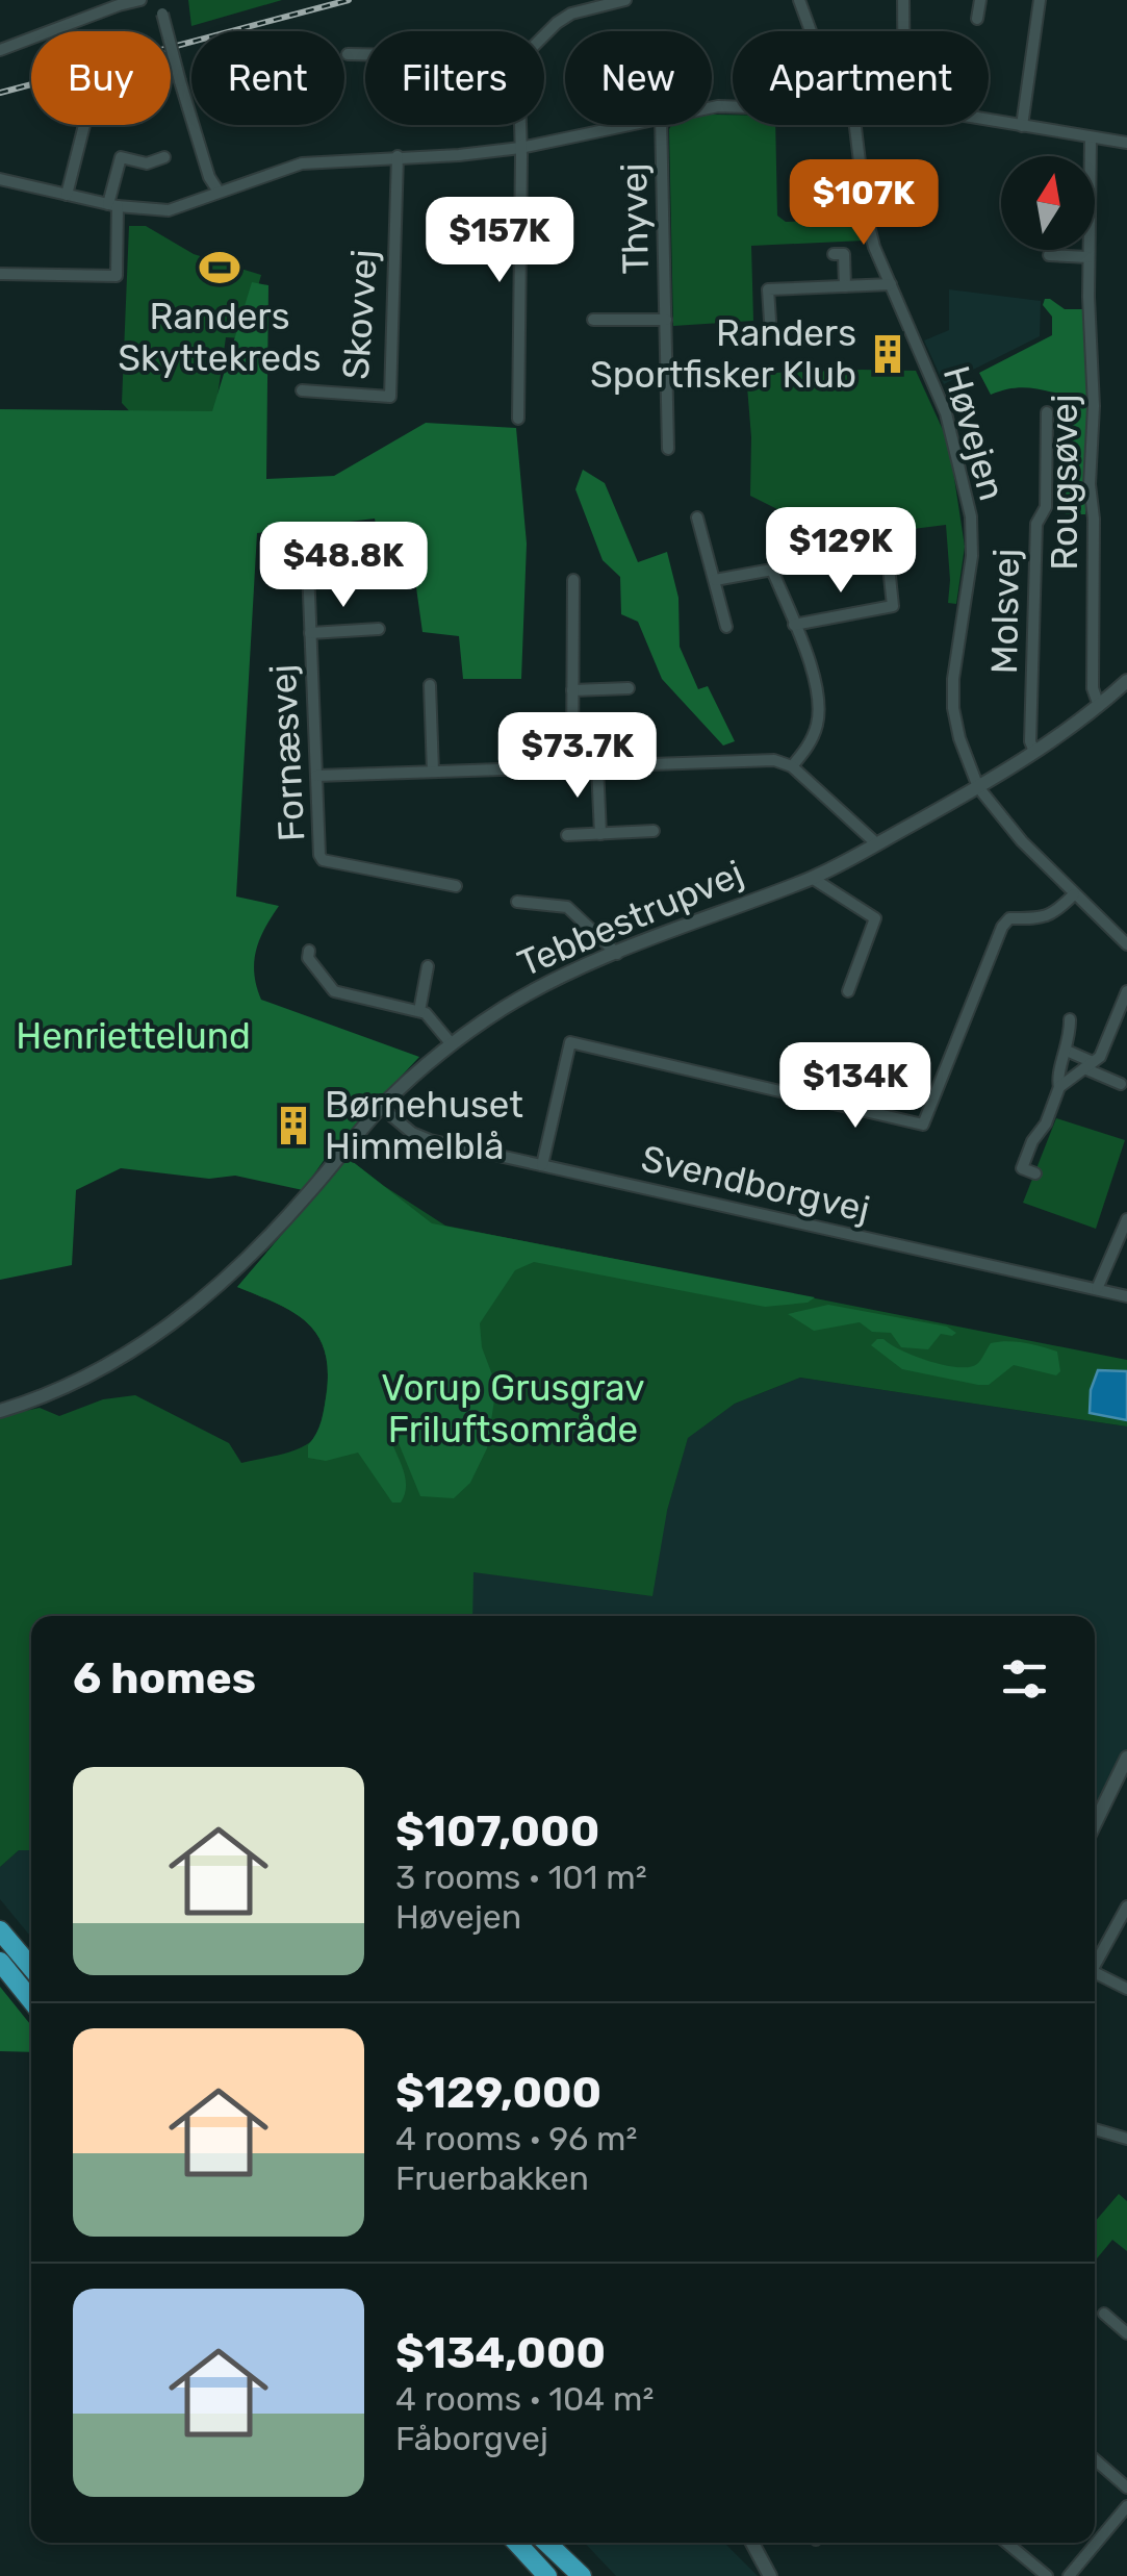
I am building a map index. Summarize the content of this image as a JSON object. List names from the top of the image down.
{
  "streets": {
    "street": [
      "Thyvej",
      "Skovvej",
      "Høvejen",
      "Rougsøvej",
      "Molsvej",
      "Fornæsvej",
      "Tebbestrupvej",
      "Svendborgvej"
    ]
  },
  "crossings": [
    ["Høvejen", "Tebbestrupvej"],
    ["Rougsøvej", "Tebbestrupvej"],
    ["Molsvej", "Tebbestrupvej"],
    ["Tebbestrupvej", "Svendborgvej"]
  ],
  "parks": ["Henriettelund", "Vorup Grusgrav Friluftsområde"],
  "places": {
    "sports": ["Randers Skyttekreds"],
    "building": ["Randers Sportfisker Klub", "Børnehuset Himmelblå"]
  },
  "north": "top",
  "page": {
    "chip": [
      "Buy",
      "Rent",
      "Filters",
      "New",
      "Apartment"
    ],
    "price": [
      "$107K",
      "$157K",
      "$129K",
      "$48.8K",
      "$73.7K",
      "$134K"
    ],
    "heading": "6 homes",
    "list": [
      {
        "name": "$107,000",
        "note": "3 rooms · 101 m² · Høvejen"
      },
      {
        "name": "$129,000",
        "note": "4 rooms · 96 m² · Fruerbakken"
      },
      {
        "name": "$134,000",
        "note": "4 rooms · 104 m² · Fåborgvej"
      }
    ]
  }
}
